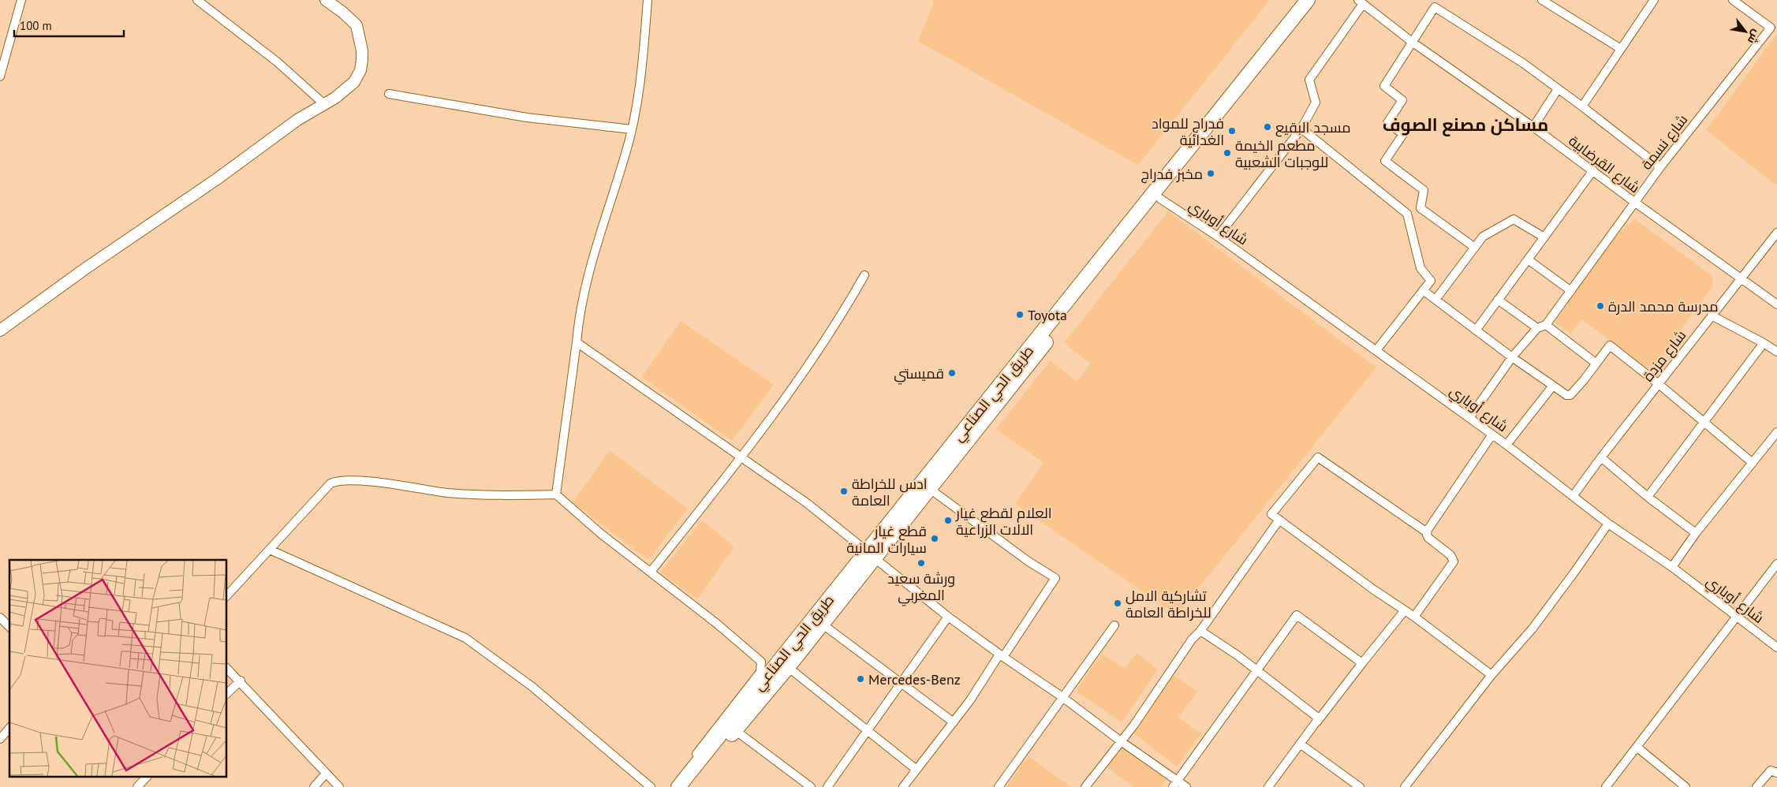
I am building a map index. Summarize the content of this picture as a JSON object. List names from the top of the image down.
{
  "streets": {
    "highway": ["طريق الحي الصناعي"],
    "street": [
      "شارع نسمة",
      "شارع القرضابية",
      "شارع أوباري",
      "شارع مزدة"
    ]
  },
  "crossings": [
    ["شارع نسمة", "شارع القرضابية"],
    ["شارع القرضابية", "شارع مزدة"],
    ["شارع أوباري", "شارع مزدة"]
  ],
  "districts": ["مساكن مصنع الصوف"],
  "places": [
    "مسجد البقيع",
    "فدراج للمواد الغدائية",
    "مطعم الخيمة للوجبات الشعبية",
    "مخبز فدراج",
    "مدرسة محمد الدرة",
    "Toyota",
    "قميستي",
    "ادس للخراطة العامة",
    "العلام لقطع غيار الالات الزراعية",
    "قطع غيار سيارات المانية",
    "ورشة سعيد المغربي",
    "تشاركية الامل للخراطة العامة",
    "Mercedes-Benz"
  ],
  "scale_bar": "100 m",
  "north": "bottom right"
}
